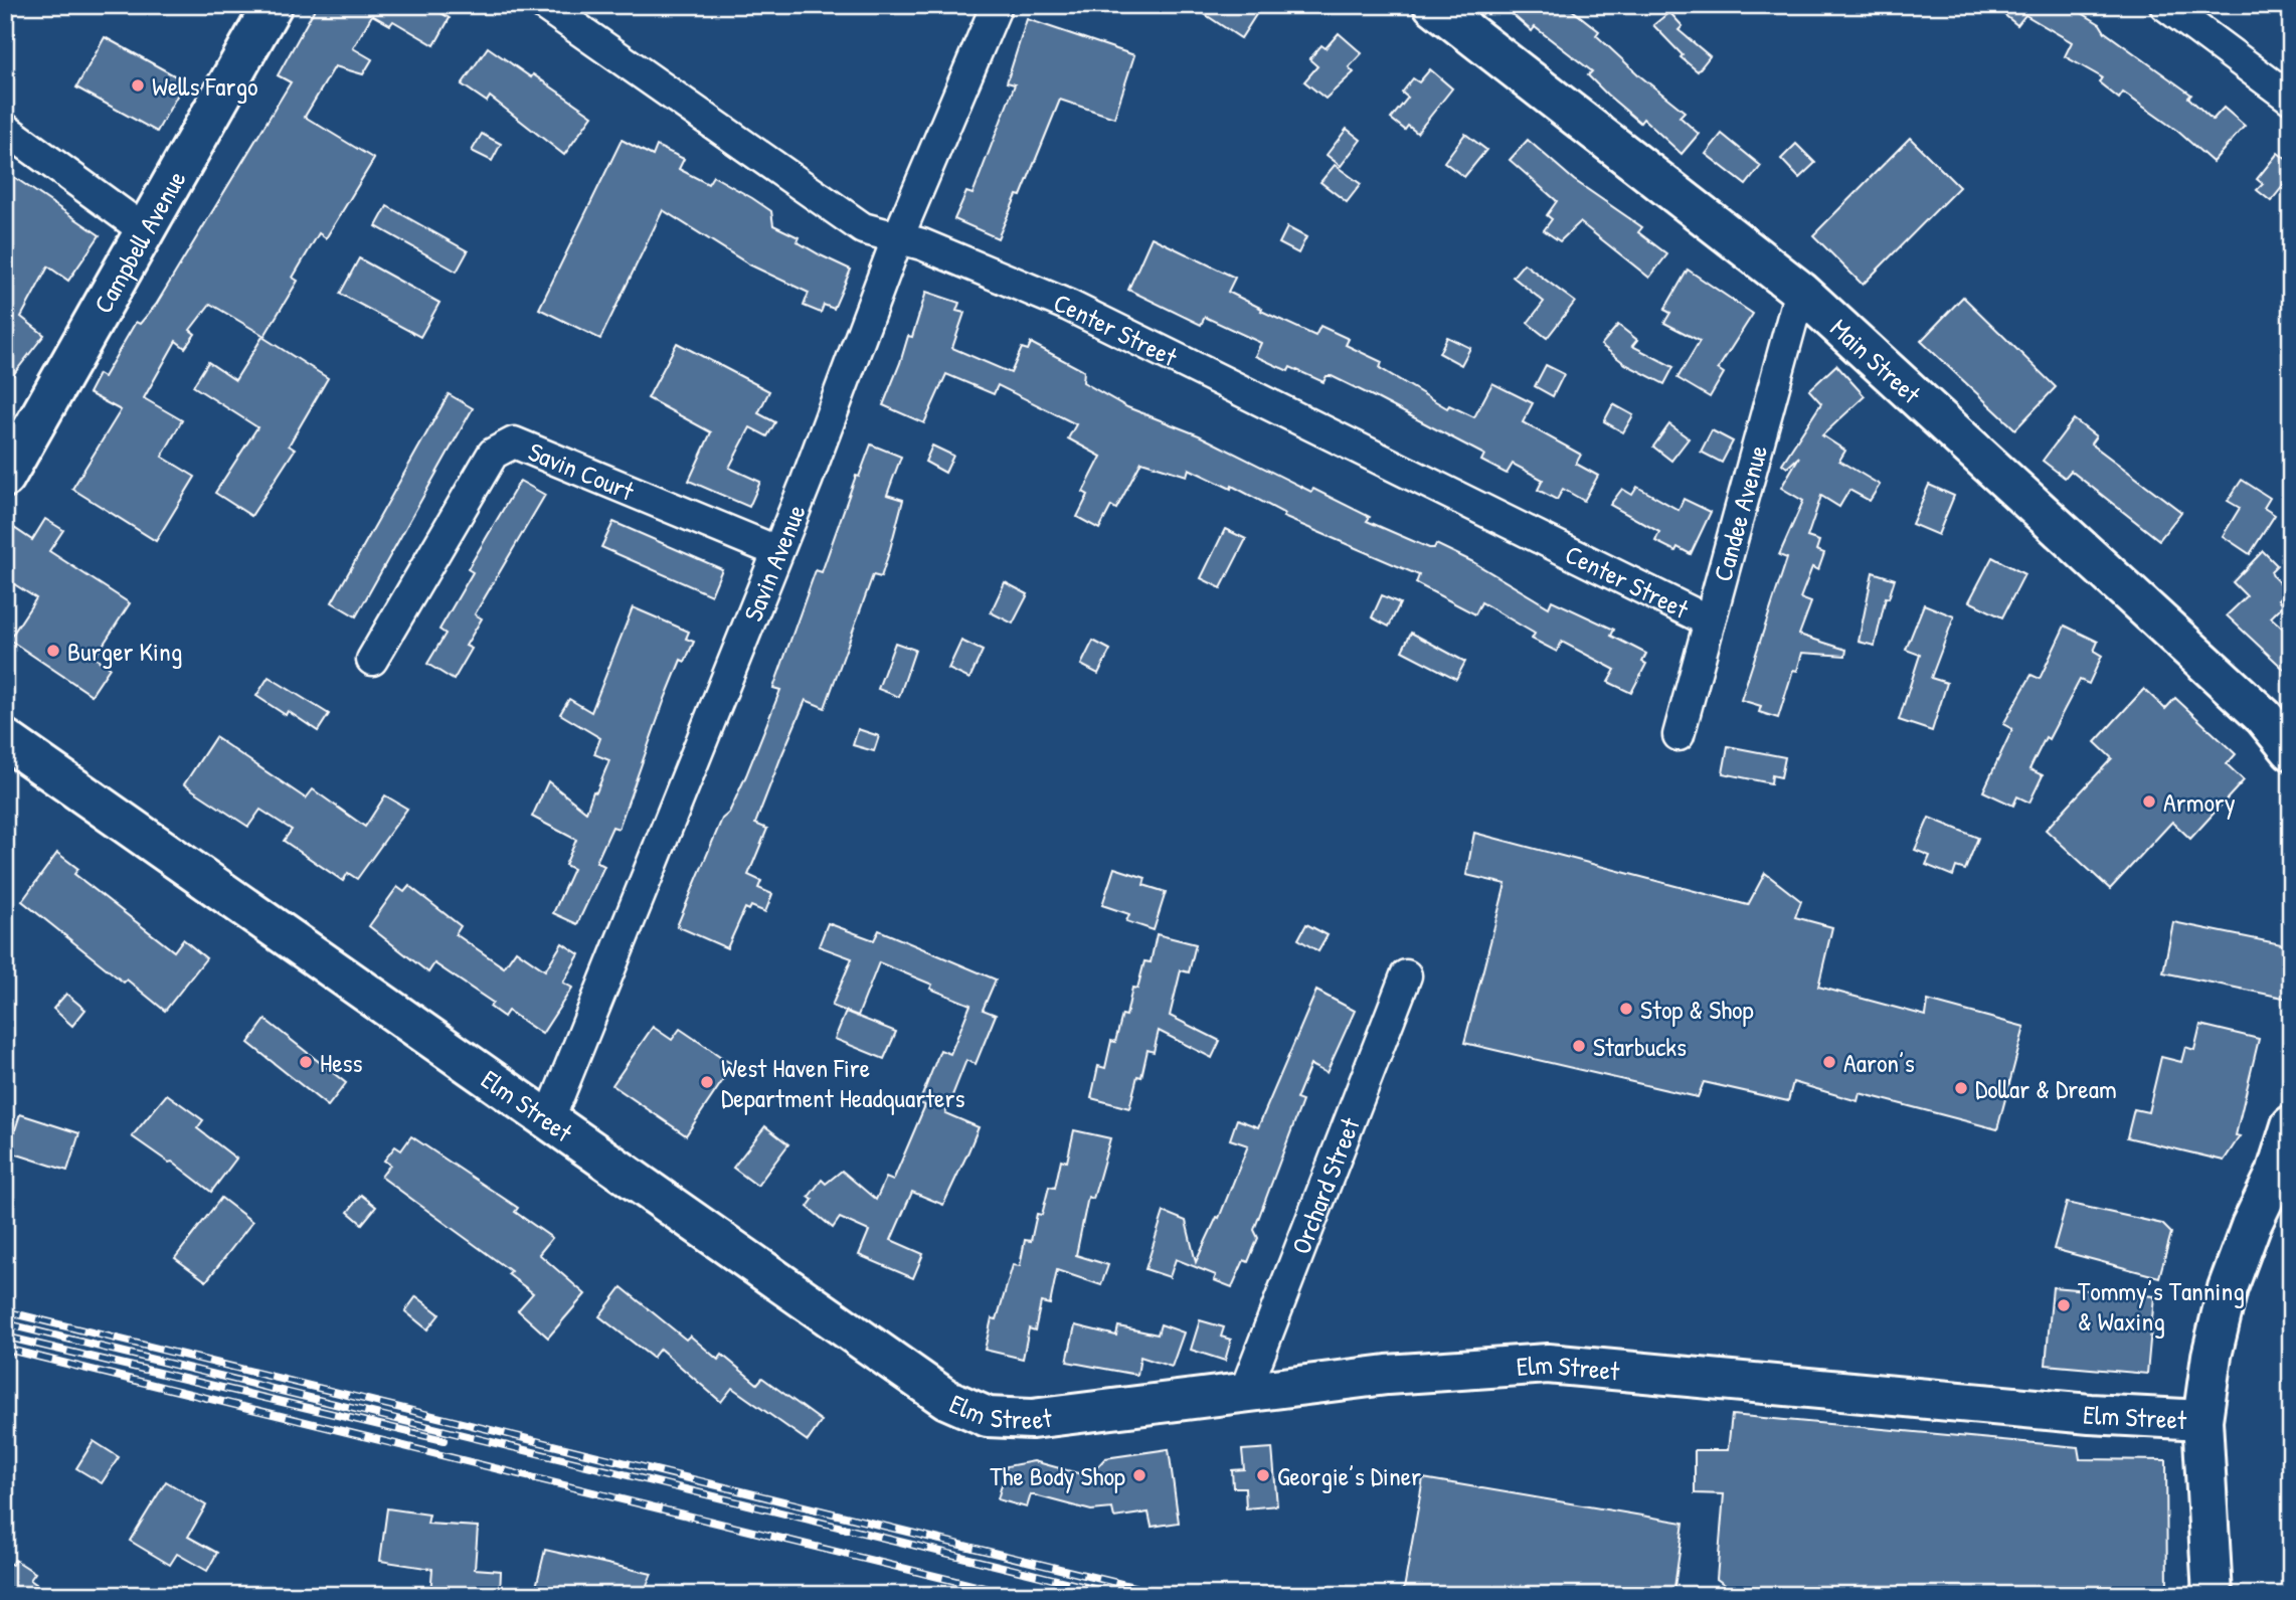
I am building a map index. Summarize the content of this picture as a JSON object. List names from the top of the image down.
{
  "streets": {
    "main road": ["Campbell Avenue", "Main Street", "Elm Street"],
    "street": [
      "Center Street",
      "Savin Court",
      "Candee Avenue",
      "Savin Avenue",
      "Orchard Street"
    ]
  },
  "crossings": [
    ["Center Street", "Candee Avenue"],
    ["Center Street", "Savin Avenue"],
    ["Main Street", "Candee Avenue"],
    ["Savin Court", "Savin Avenue"],
    ["Savin Avenue", "Elm Street"],
    ["Elm Street", "Orchard Street"]
  ],
  "places": [
    "Wells Fargo",
    "Burger King",
    "Armory",
    "Stop & Shop",
    "Starbucks",
    "Hess",
    "Aaron’s",
    "West Haven Fire Department Headquarters",
    "Dollar & Dream",
    "Tommy’s Tanning & Waxing",
    "The Body Shop",
    "Georgie’s Diner"
  ]
}
